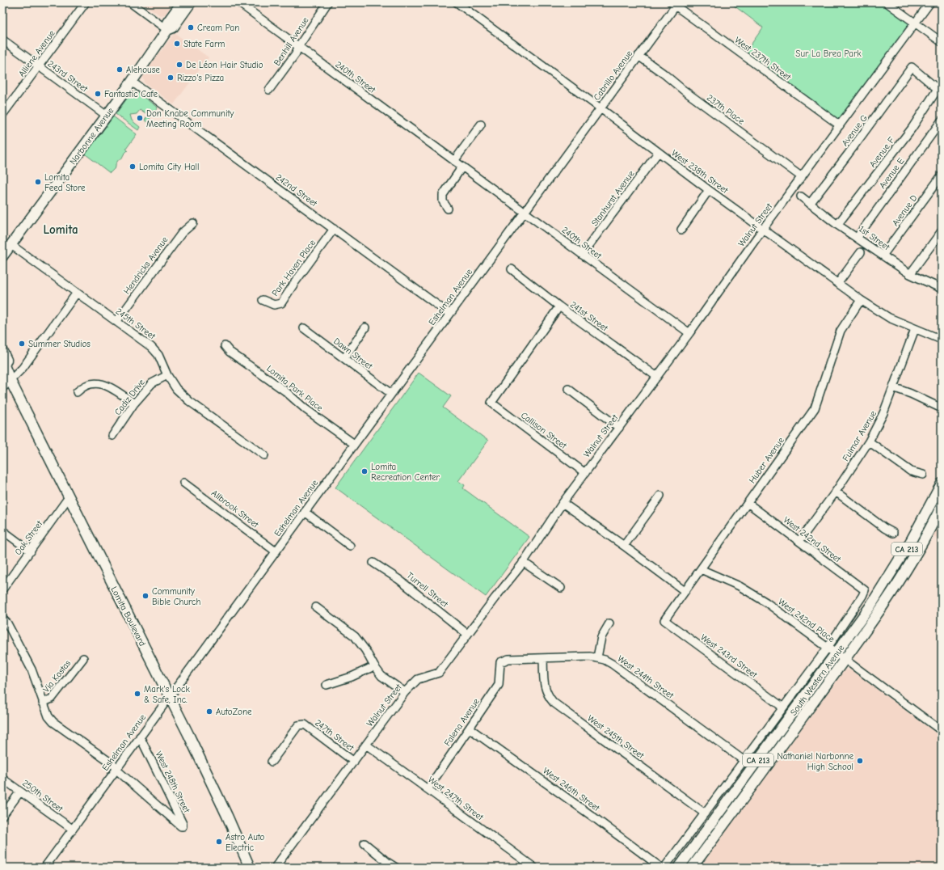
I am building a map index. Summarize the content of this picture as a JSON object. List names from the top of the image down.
{
  "streets": {
    "main road": [
      "Narbonne Avenue",
      "CA 213",
      "Lomita Boulevard",
      "South Western Avenue"
    ],
    "street": [
      "Benhill Avenue",
      "Alliene Avenue",
      "West 237th Street",
      "Cabrillo Avenue",
      "243rd Street",
      "240th Street",
      "237th Place",
      "Avenue G",
      "Avenue F",
      "West 238th Street",
      "Avenue E",
      "242nd Street",
      "Stanhurst Avenue",
      "Avenue D",
      "Walnut Street",
      "1st Street",
      "Hendricks Avenue",
      "Park Haven Place",
      "Eshelman Avenue",
      "241st Street",
      "245th Street",
      "Dawn Street",
      "Lomita Park Place",
      "Cadiz Drive",
      "Callison Street",
      "Fulmar Avenue",
      "Huber Avenue",
      "Allbrook Street",
      "Oak Street",
      "West 242nd Street",
      "Turrell Street",
      "West 242nd Place",
      "West 243rd Street",
      "Via Kostas",
      "West 244th Street",
      "Falena Avenue",
      "247th Street",
      "West 245th Street",
      "West 248th Street",
      "West 246th Street",
      "250th Street",
      "West 247th Street"
    ]
  },
  "crossings": [
    ["Benhill Avenue", "240th Street"],
    ["Alliene Avenue", "243rd Street"],
    ["West 237th Street", "Cabrillo Avenue"],
    ["West 237th Street", "Walnut Street"],
    ["Cabrillo Avenue", "237th Place"],
    ["Cabrillo Avenue", "West 238th Street"],
    ["Cabrillo Avenue", "Eshelman Avenue"],
    ["243rd Street", "Narbonne Avenue"],
    ["240th Street", "Stanhurst Avenue"],
    ["240th Street", "Walnut Street"],
    ["240th Street", "Eshelman Avenue"],
    ["237th Place", "Walnut Street"],
    ["Avenue G", "Avenue F"],
    ["Avenue G", "1st Street"],
    ["Narbonne Avenue", "242nd Street"],
    ["Narbonne Avenue", "245th Street"],
    ["Avenue F", "1st Street"],
    ["West 238th Street", "Stanhurst Avenue"],
    ["West 238th Street", "Walnut Street"],
    ["West 238th Street", "Fulmar Avenue"],
    ["West 238th Street", "Huber Avenue"],
    ["Avenue E", "1st Street"],
    ["242nd Street", "Park Haven Place"],
    ["242nd Street", "Eshelman Avenue"],
    ["Avenue D", "1st Street"],
    ["Walnut Street", "241st Street"],
    ["Walnut Street", "Callison Street"],
    ["Walnut Street", "Turrell Street"],
    ["Walnut Street", "247th Street"],
    ["Walnut Street", "West 247th Street"],
    ["Hendricks Avenue", "245th Street"],
    ["Eshelman Avenue", "Dawn Street"],
    ["Eshelman Avenue", "Lomita Park Place"],
    ["Eshelman Avenue", "Allbrook Street"],
    ["Eshelman Avenue", "Lomita Boulevard"],
    ["Eshelman Avenue", "West 248th Street"],
    ["Eshelman Avenue", "250th Street"],
    ["241st Street", "Callison Street"],
    ["245th Street", "Cadiz Drive"],
    ["Fulmar Avenue", "West 242nd Street"],
    ["Huber Avenue", "West 242nd Street"],
    ["Huber Avenue", "West 242nd Place"],
    ["Huber Avenue", "West 243rd Street"],
    ["Oak Street", "Lomita Boulevard"],
    ["West 242nd Street", "South Western Avenue"],
    ["West 242nd Place", "South Western Avenue"],
    ["West 243rd Street", "South Western Avenue"],
    ["Via Kostas", "West 248th Street"],
    ["West 244th Street", "South Western Avenue"],
    ["West 244th Street", "Falena Avenue"],
    ["West 244th Street", "West 245th Street"],
    ["South Western Avenue", "West 245th Street"],
    ["Falena Avenue", "West 246th Street"],
    ["Falena Avenue", "West 247th Street"]
  ],
  "districts": ["Lomita"],
  "parks": ["Sur La Brea Park"],
  "places": [
    "Cream Pan",
    "State Farm",
    "De Léon Hair Studio",
    "Alehouse",
    "Rizzo's Pizza",
    "Fantastic Cafe",
    "Don Knabe Community Meeting Room",
    "Lomita City Hall",
    "Lomita Feed Store",
    "Summer Studios",
    "Lomita Recreation Center",
    "Community Bible Church",
    "Mark's Lock & Safe, Inc.",
    "AutoZone",
    "Nathaniel Narbonne High School",
    "Astro Auto Electric"
  ]
}
